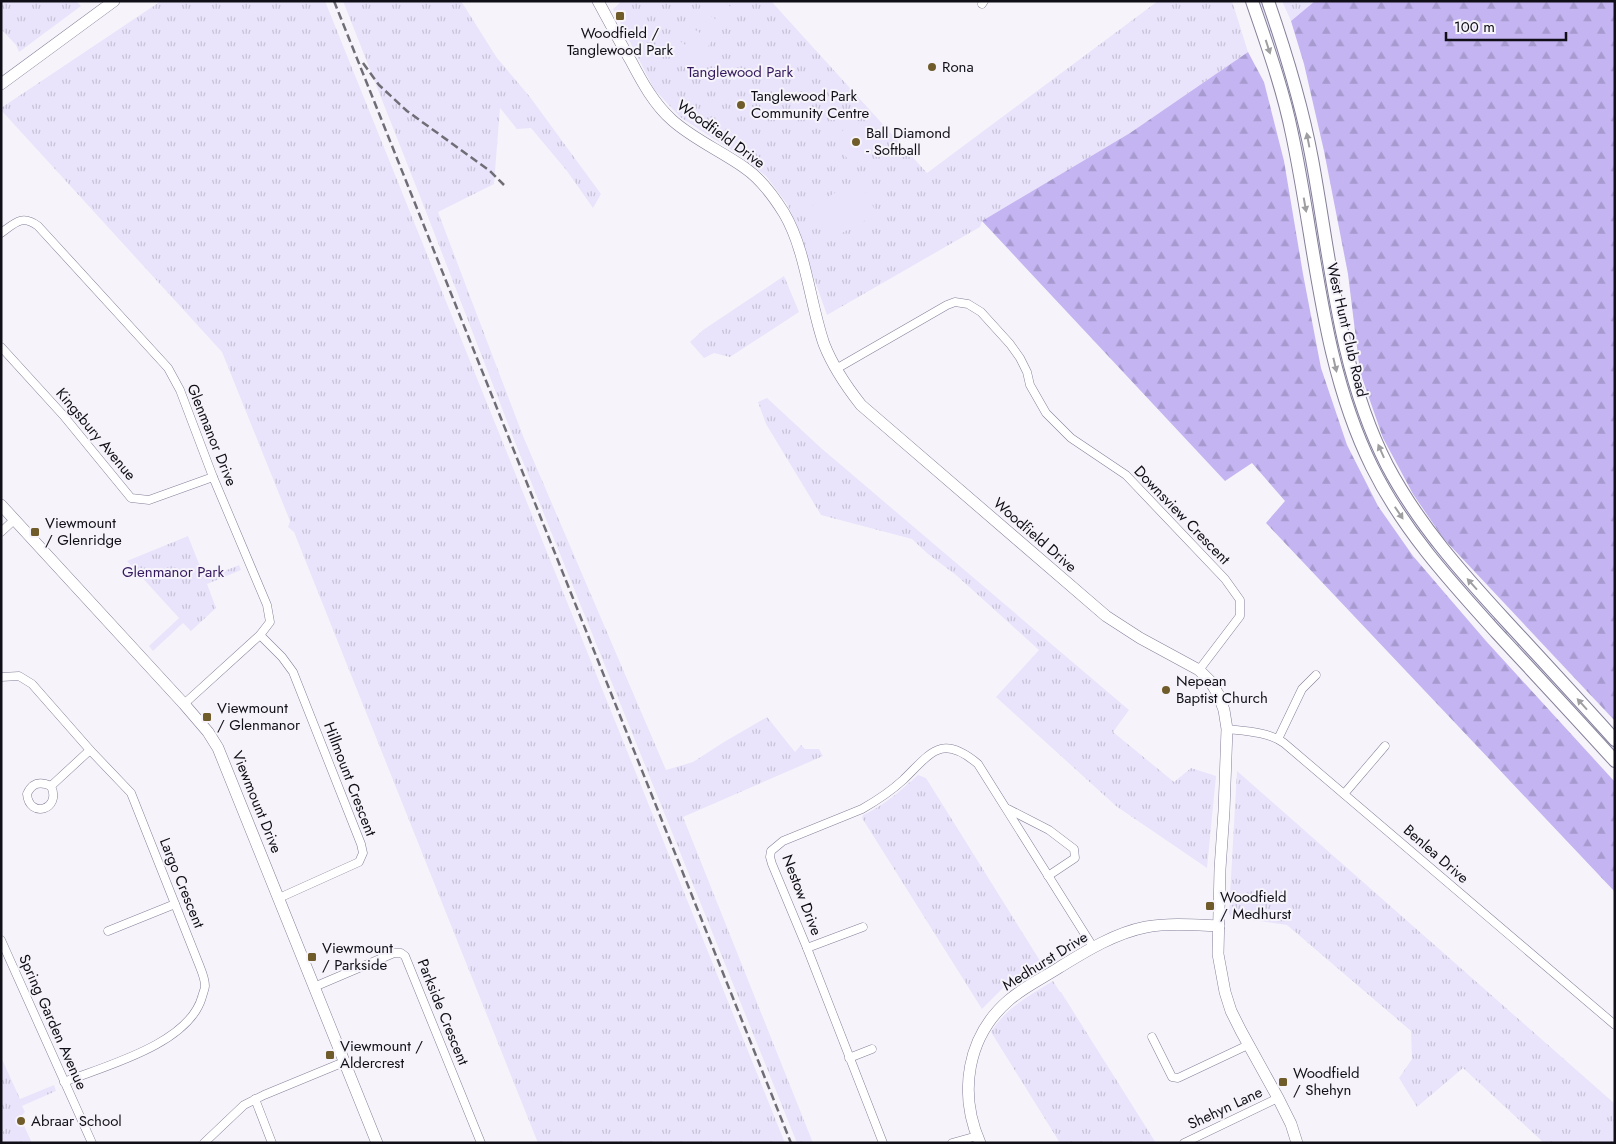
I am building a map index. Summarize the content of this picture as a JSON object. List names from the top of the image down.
{
  "streets": {
    "main road": ["West Hunt Club Road"],
    "street": [
      "Woodfield Drive",
      "Kingsbury Avenue",
      "Glenmanor Drive",
      "Downsview Crescent",
      "Hillmount Crescent",
      "Viewmount Drive",
      "Benlea Drive",
      "Largo Crescent",
      "Nestow Drive",
      "Medhurst Drive",
      "Parkside Crescent",
      "Spring Garden Avenue",
      "Shehyn Lane"
    ]
  },
  "crossings": [
    ["Woodfield Drive", "Downsview Crescent"],
    ["Woodfield Drive", "Benlea Drive"],
    ["Woodfield Drive", "Medhurst Drive"],
    ["Woodfield Drive", "Shehyn Lane"],
    ["Kingsbury Avenue", "Glenmanor Drive"],
    ["Glenmanor Drive", "Hillmount Crescent"],
    ["Glenmanor Drive", "Viewmount Drive"],
    ["Hillmount Crescent", "Viewmount Drive"],
    ["Viewmount Drive", "Parkside Crescent"],
    ["Largo Crescent", "Spring Garden Avenue"],
    ["Nestow Drive", "Medhurst Drive"]
  ],
  "parks": ["Tanglewood Park", "Glenmanor Park"],
  "places": {
    "transit": [
      "Woodfield / Tanglewood Park",
      "Viewmount / Glenridge",
      "Viewmount / Glenmanor",
      "Woodfield / Medhurst",
      "Viewmount / Parkside",
      "Viewmount / Aldercrest",
      "Woodfield / Shehyn"
    ],
    "other": [
      "Rona",
      "Tanglewood Park Community Centre",
      "Ball Diamond - Softball",
      "Nepean Baptist Church",
      "Abraar School"
    ]
  },
  "scale_bar": "100 m"
}
